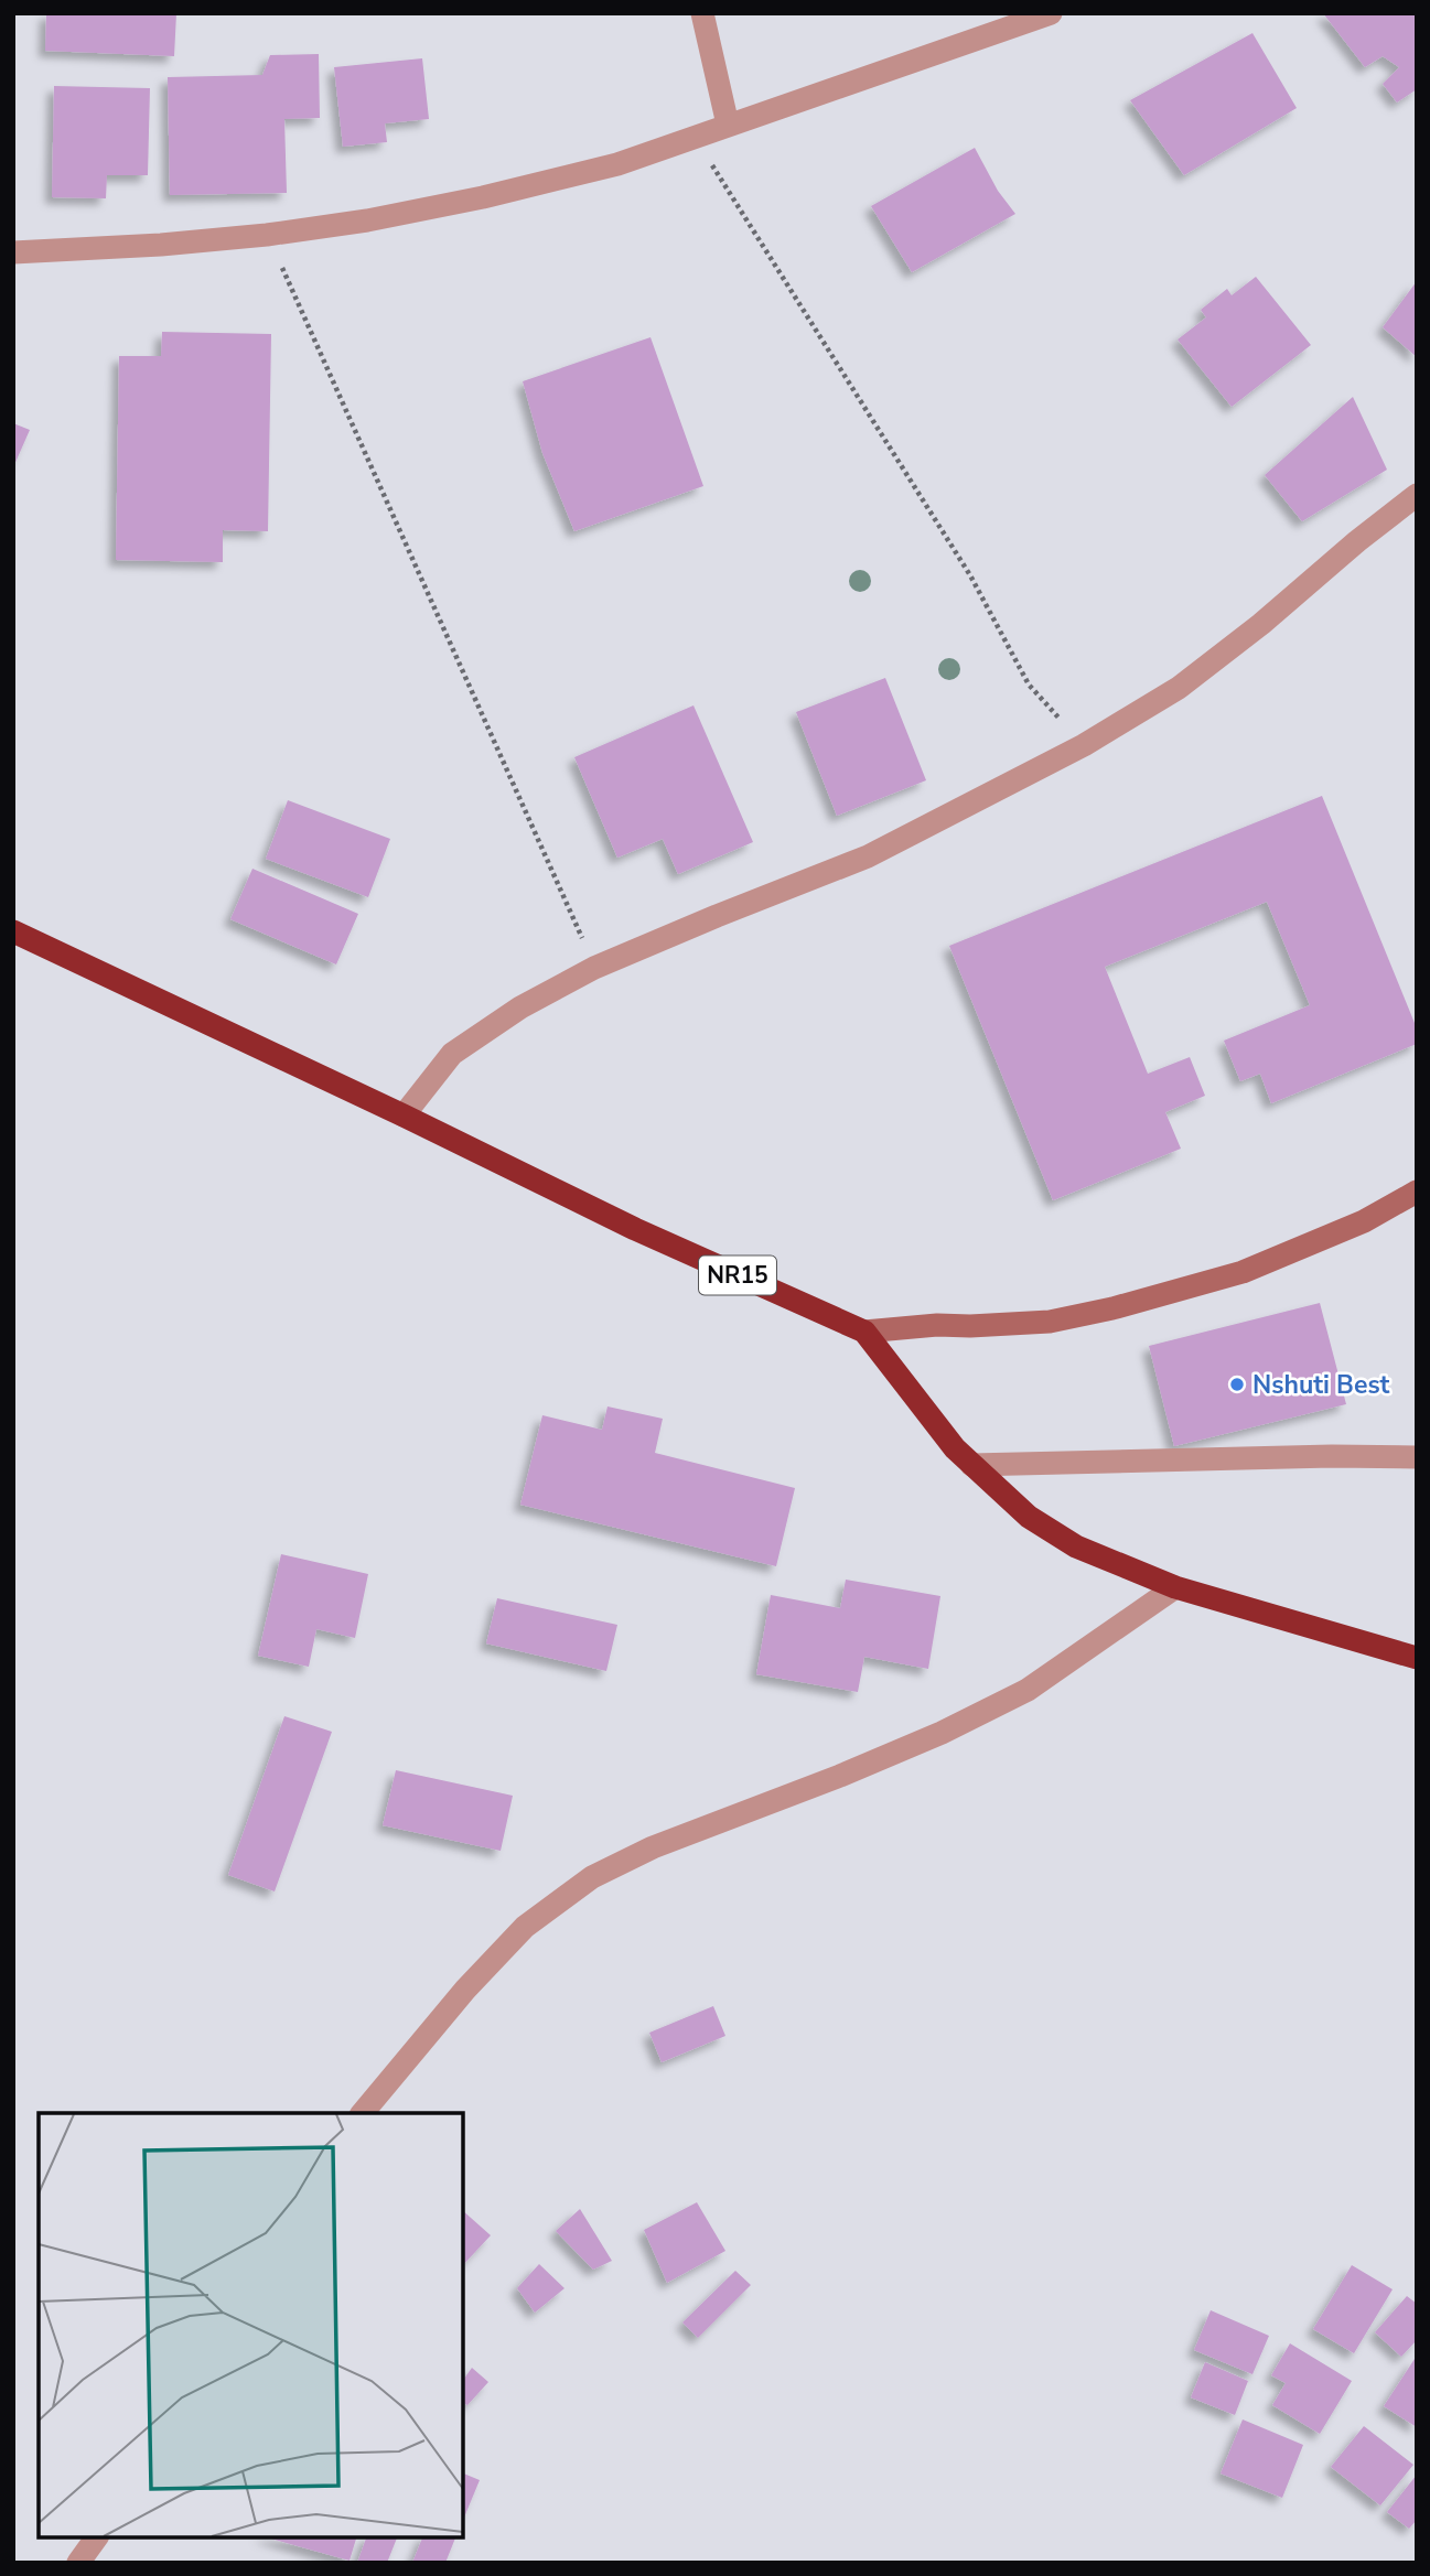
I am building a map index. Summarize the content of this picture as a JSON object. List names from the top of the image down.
{
  "streets": {
    "highway": ["NR15"]
  },
  "places": ["Nshuti Best"]
}
